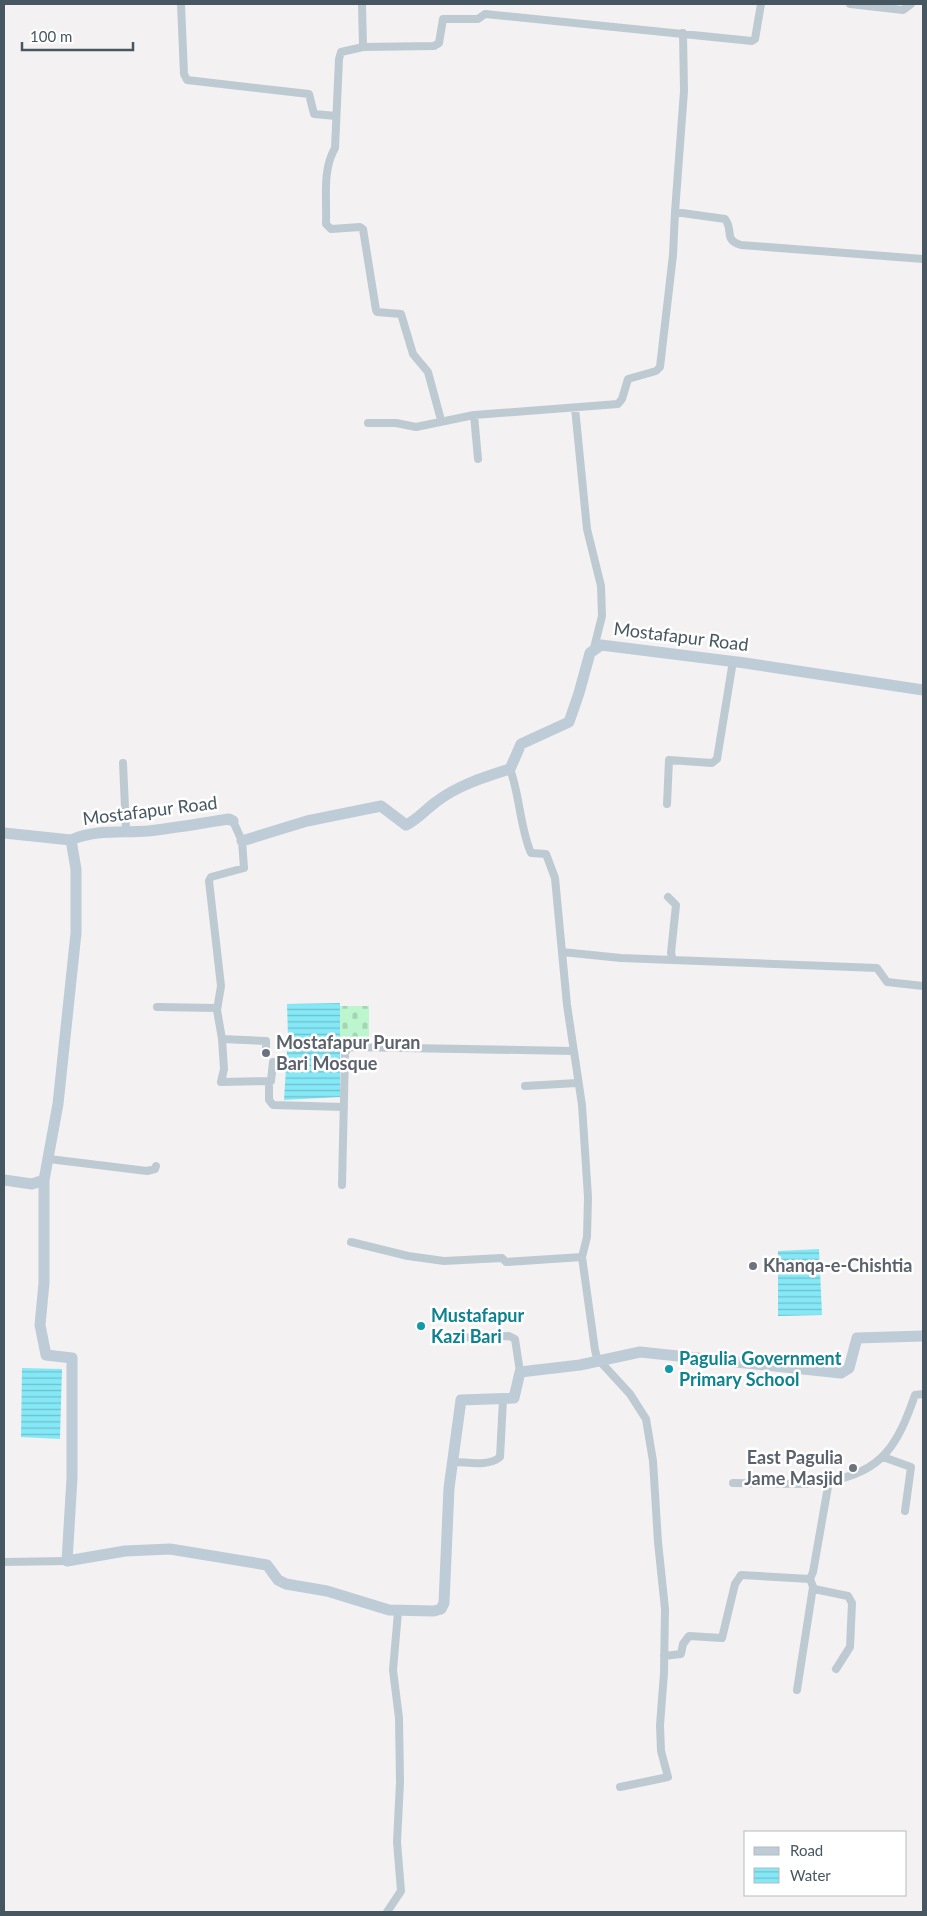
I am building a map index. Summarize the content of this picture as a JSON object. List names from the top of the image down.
{
  "streets": {
    "street": ["Mostafapur Road"]
  },
  "places": [
    "Mostafapur Puran Bari Mosque",
    "Khanqa-e-Chishtia",
    "Mustafapur Kazi Bari",
    "Pagulia Government Primary School",
    "East Pagulia Jame Masjid"
  ],
  "legend": ["Road", "Water"],
  "scale_bar": "100 m"
}
